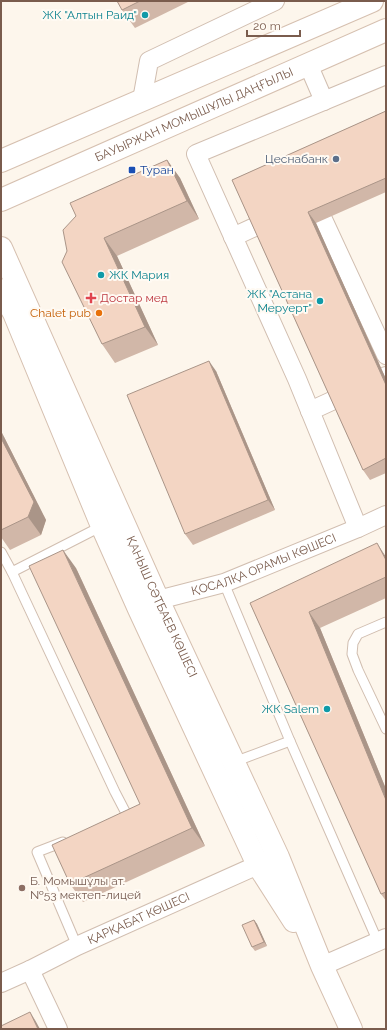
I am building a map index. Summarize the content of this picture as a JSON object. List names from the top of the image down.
{
  "streets": {
    "street": [
      "БАУЫРЖАН МОМЫШҰЛЫ ДАҢҒЫЛЫ",
      "ҚОСАЛҚА ОРАМЫ КӨШЕСІ",
      "ҚАНЫШ СӘТБАЕВ КӨШЕСІ",
      "ҚАРҚАБАТ КӨШЕСІ"
    ]
  },
  "crossings": [
    ["ҚОСАЛҚА ОРАМЫ КӨШЕСІ", "ҚАНЫШ СӘТБАЕВ КӨШЕСІ"],
    ["ҚАНЫШ СӘТБАЕВ КӨШЕСІ", "ҚАРҚАБАТ КӨШЕСІ"]
  ],
  "places": {
    "other": [
      "ЖК \"Алтын Раид\"",
      "Цеснабанк",
      "ЖК Мария",
      "ЖК \"Астана Меруерт\"",
      "Chalet pub",
      "ЖК Salem",
      "Б. Момышұлы ат. №53 мектеп-лицей"
    ],
    "transit": ["Туран"],
    "health": ["Достар мед"]
  },
  "scale_bar": "20 m"
}
